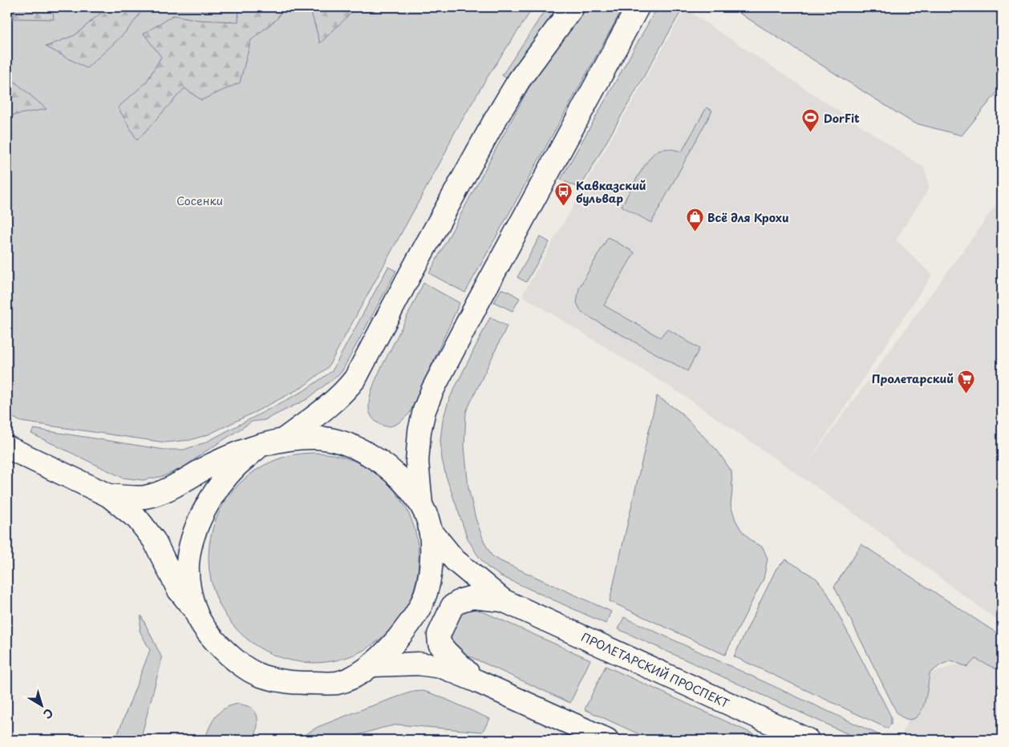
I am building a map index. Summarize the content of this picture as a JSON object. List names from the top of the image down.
{
  "streets": {
    "main road": ["ПРОЛЕТАРСКИЙ ПРОСПЕКТ"]
  },
  "parks": ["Сосенки"],
  "places": {
    "sports": ["DorFit"],
    "bus stop": ["Кавказский бульвар"],
    "shop": ["Всё для Крохи"],
    "supermarket": ["Пролетарский"]
  },
  "north": "bottom right"
}
